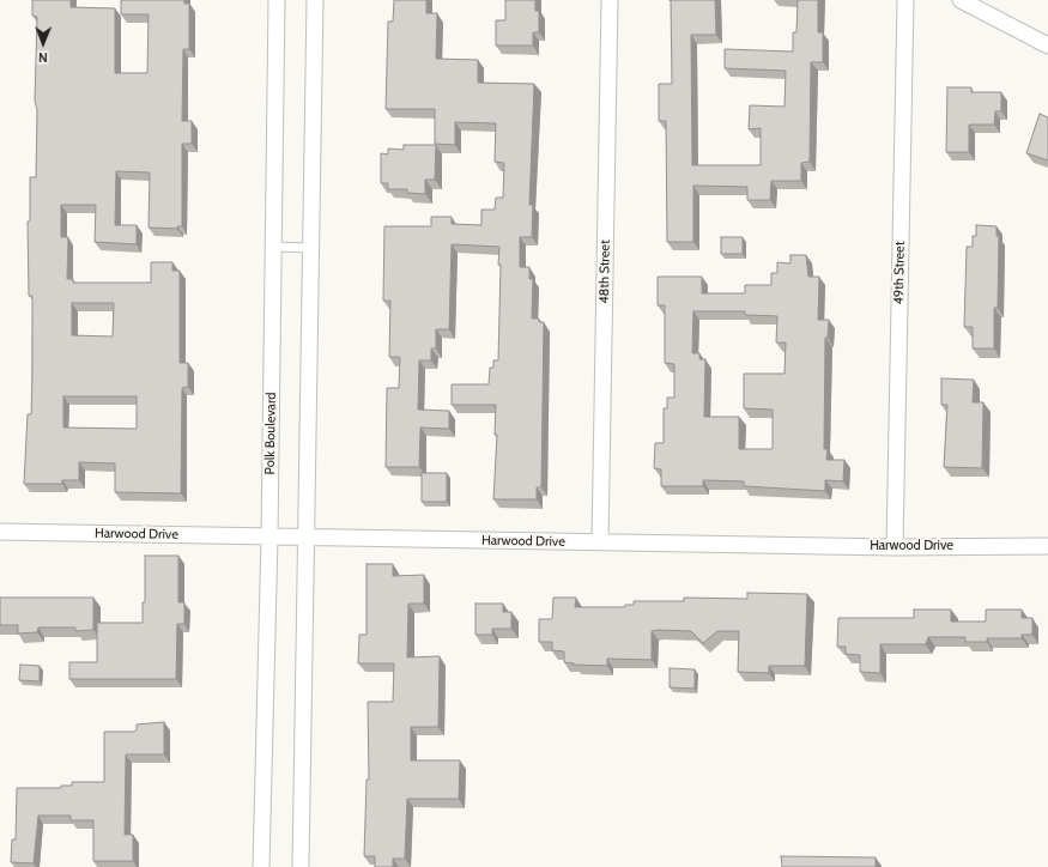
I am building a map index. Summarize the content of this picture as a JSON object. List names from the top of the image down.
{
  "streets": {
    "street": [
      "48th Street",
      "49th Street",
      "Polk Boulevard",
      "Harwood Drive"
    ]
  },
  "crossings": [
    ["48th Street", "Harwood Drive"],
    ["49th Street", "Harwood Drive"],
    ["Polk Boulevard", "Harwood Drive"]
  ],
  "north": "bottom"
}
